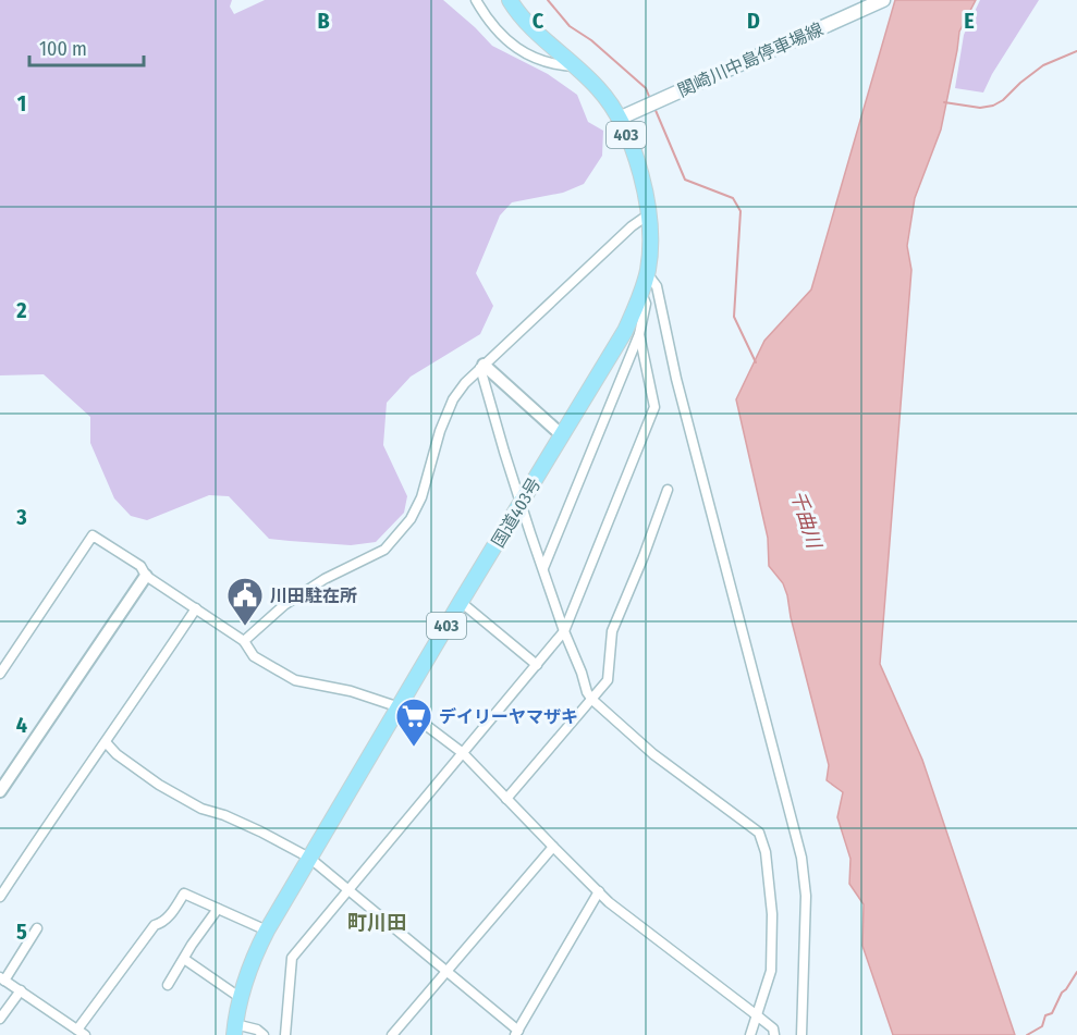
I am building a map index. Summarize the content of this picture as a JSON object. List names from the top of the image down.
{
  "streets": {
    "highway": ["403", "国道403号"],
    "main road": ["関崎川中島停車場線"]
  },
  "crossings": [
    ["関崎川中島停車場線", "国道403号"]
  ],
  "districts": ["町川田"],
  "water": ["千曲川"],
  "places": {
    "public building": ["川田駐在所"],
    "supermarket": ["デイリーヤマザキ"]
  },
  "scale_bar": "100 m",
  "grid": {
    "columns": [
      "B",
      "C",
      "D",
      "E"
    ],
    "rows": [
      "1",
      "2",
      "3",
      "4",
      "5"
    ]
  }
}
